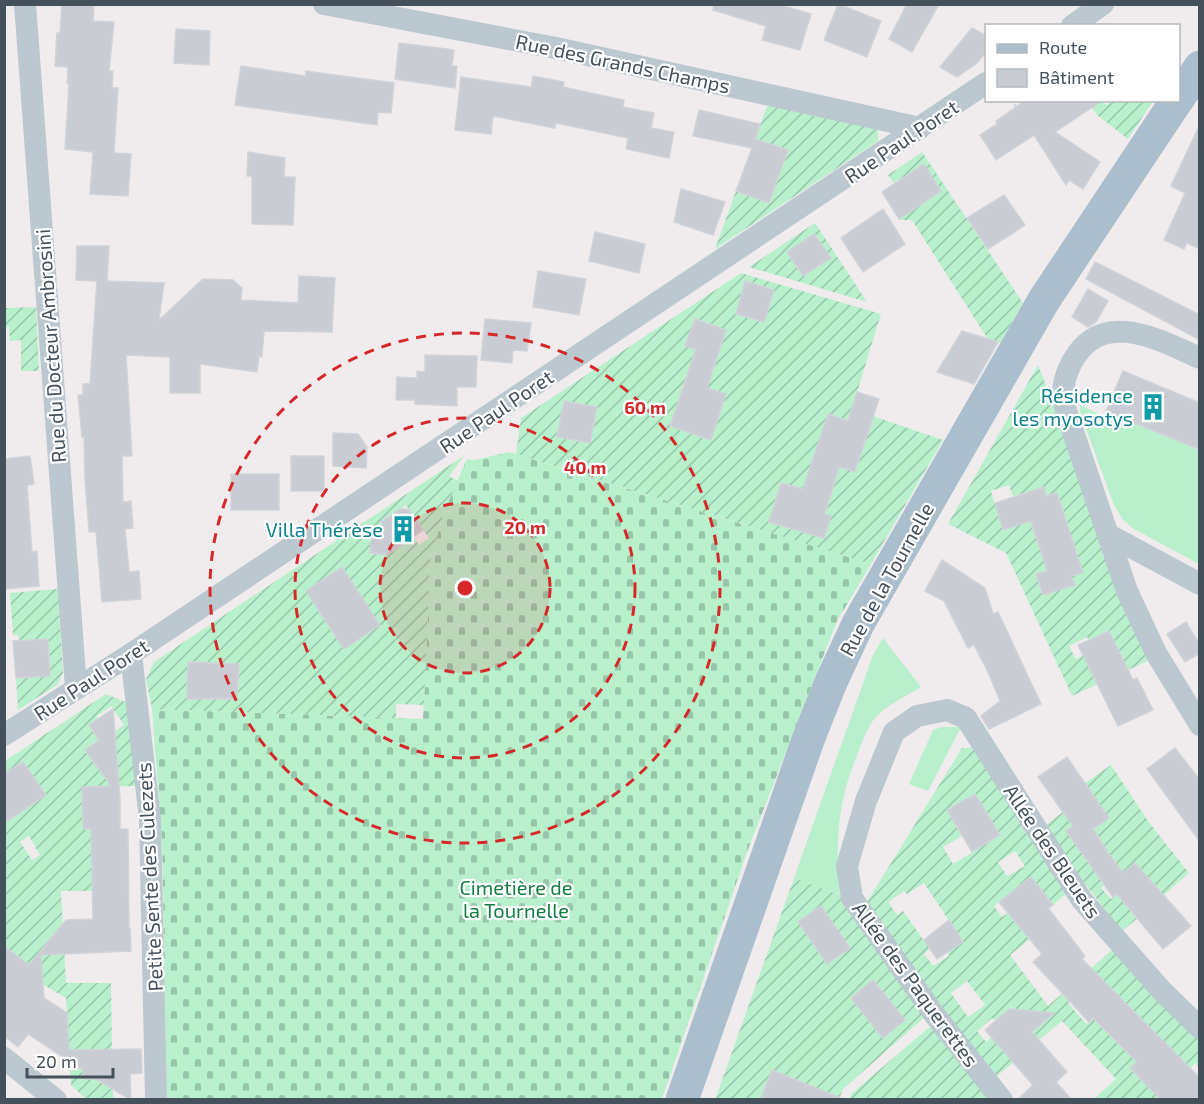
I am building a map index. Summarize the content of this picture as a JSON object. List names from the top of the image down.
{
  "streets": {
    "main road": ["Rue de la Tournelle"],
    "street": [
      "Rue des Grands Champs",
      "Rue Paul Poret",
      "Rue du Docteur Ambrosini",
      "Allée des Bleuets",
      "Petite Sente des Culezets",
      "Allée des Paquerettes"
    ]
  },
  "crossings": [
    ["Rue des Grands Champs", "Rue Paul Poret"],
    ["Rue Paul Poret", "Rue du Docteur Ambrosini"],
    ["Rue Paul Poret", "Petite Sente des Culezets"],
    ["Allée des Bleuets", "Allée des Paquerettes"]
  ],
  "parks": ["Cimetière de la Tournelle"],
  "places": {
    "building": ["Résidence les myosotys", "Villa Thérèse"]
  },
  "legend": ["Route", "Bâtiment"],
  "scale_bar": "20 m",
  "rings": ["60 m", "40 m", "20 m"]
}
